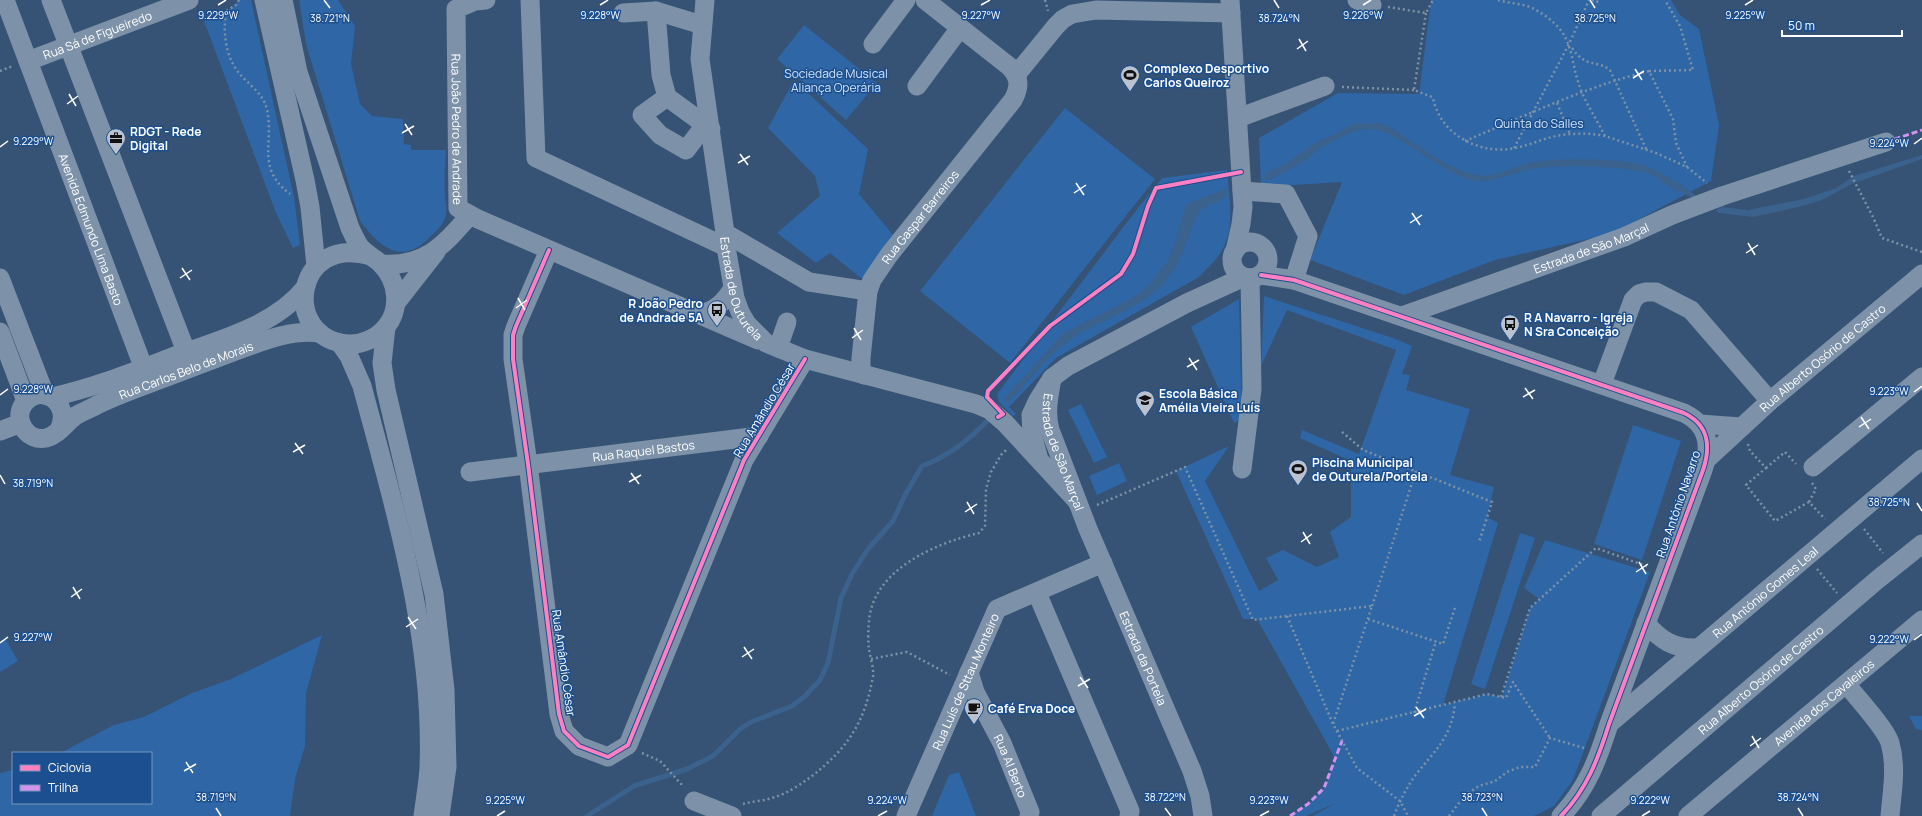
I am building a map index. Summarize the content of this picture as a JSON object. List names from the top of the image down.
{
  "streets": {
    "street": [
      "Rua Sá de Figueiredo",
      "Rua João Pedro de Andrade",
      "Rua Gaspar Barreiros",
      "Avenida Edmundo Lima Basto",
      "Estrada de São Marçal",
      "Estrada de Outurela",
      "Rua Alberto Osório de Castro",
      "Rua Carlos Belo de Morais",
      "Rua Amândio César",
      "Rua Raquel Bastos",
      "Rua António Navarro",
      "Rua António Gomes Leal",
      "Estrada da Portela",
      "Rua Luís de Sttau Monteiro",
      "Avenida dos Cavaleiros",
      "Rua Al Berto"
    ]
  },
  "crossings": [
    ["Rua Sá de Figueiredo", "Avenida Edmundo Lima Basto"],
    ["Rua João Pedro de Andrade", "Estrada de Outurela"],
    ["Rua João Pedro de Andrade", "Rua Amândio César"],
    ["Rua Gaspar Barreiros", "Estrada de Outurela"],
    ["Estrada de São Marçal", "Estrada de Outurela"],
    ["Estrada de São Marçal", "Estrada da Portela"],
    ["Estrada de Outurela", "Rua Amândio César"],
    ["Rua Alberto Osório de Castro", "Rua António Navarro"],
    ["Rua Amândio César", "Rua Raquel Bastos"],
    ["Rua António Navarro", "Rua António Gomes Leal"],
    ["Estrada da Portela", "Rua Luís de Sttau Monteiro"],
    ["Rua Luís de Sttau Monteiro", "Rua Al Berto"]
  ],
  "parks": ["Sociedade Musical Aliança Operária", "Quinta do Salles"],
  "places": {
    "sports": ["Complexo Desportivo Carlos Queiroz", "Piscina Municipal de Outurela/Portela"],
    "office": ["RDGT - Rede Digital"],
    "bus stop": ["R João Pedro de Andrade 5A", "R A Navarro - Igreja N Sra Conceição"],
    "school or university": ["Escola Básica Amélia Vieira Luís"],
    "cafe": ["Café Erva Doce"]
  },
  "legend": ["Ciclovia", "Trilha"],
  "scale_bar": "50 m",
  "coordinates": [
    "9.229°W",
    "9.228°W",
    "9.227°W",
    "9.226°W",
    "9.225°W",
    "38.721°N",
    "38.724°N",
    "38.725°N",
    "9.224°W",
    "9.223°W",
    "38.719°N",
    "9.222°W",
    "38.722°N",
    "38.723°N"
  ]
}
